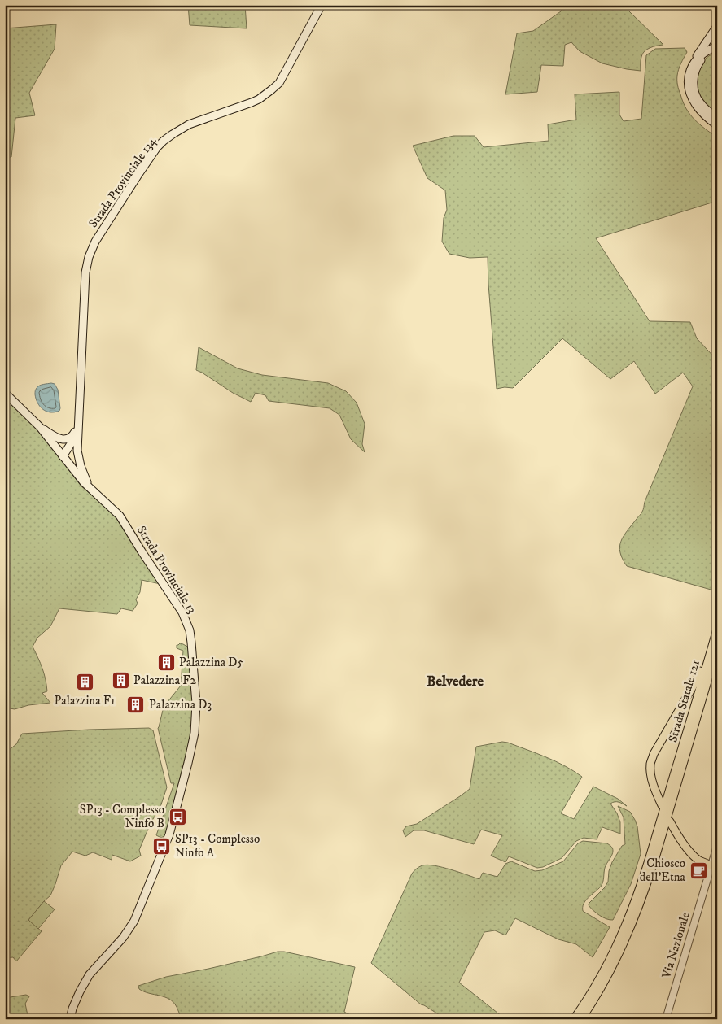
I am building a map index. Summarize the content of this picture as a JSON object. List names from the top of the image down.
{
  "streets": {
    "main road": ["Strada Provinciale 134", "Strada Provinciale 13", "Strada Statale 121"],
    "street": ["Via Nazionale"]
  },
  "districts": ["Belvedere"],
  "places": {
    "building": [
      "Palazzina D5",
      "Palazzina F2",
      "Palazzina F1",
      "Palazzina D3"
    ],
    "bus stop": ["SP13 - Complesso Ninfo B", "SP13 - Complesso Ninfo A"],
    "cafe": ["Chiosco dell'Etna"]
  }
}
